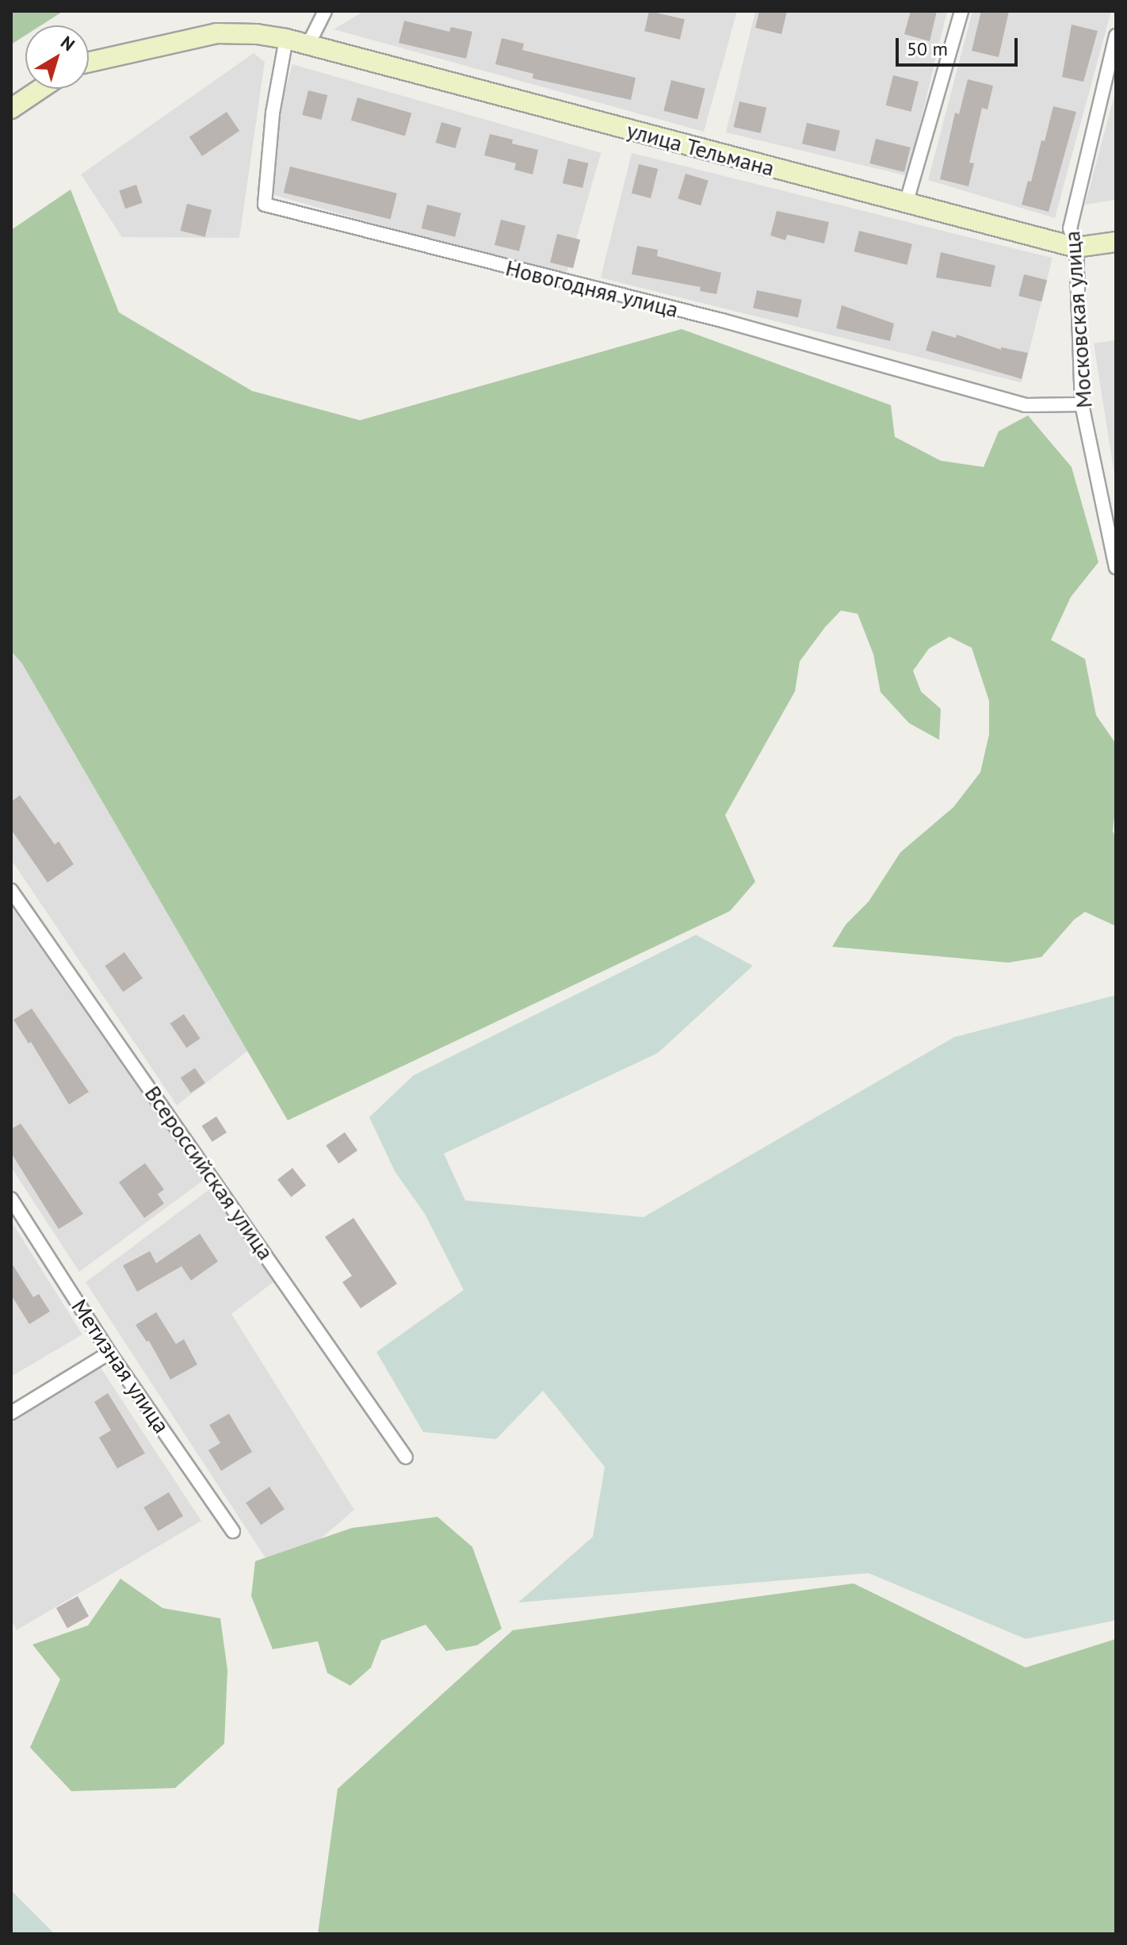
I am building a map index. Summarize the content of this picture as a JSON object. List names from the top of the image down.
{
  "streets": {
    "street": [
      "улица Тельмана",
      "Новогодняя улица",
      "Московская улица",
      "Всероссийская улица",
      "Метизная улица"
    ]
  },
  "crossings": [
    ["улица Тельмана", "Новогодняя улица"],
    ["улица Тельмана", "Московская улица"],
    ["Новогодняя улица", "Московская улица"]
  ],
  "scale_bar": "50 m",
  "north": "top right"
}
